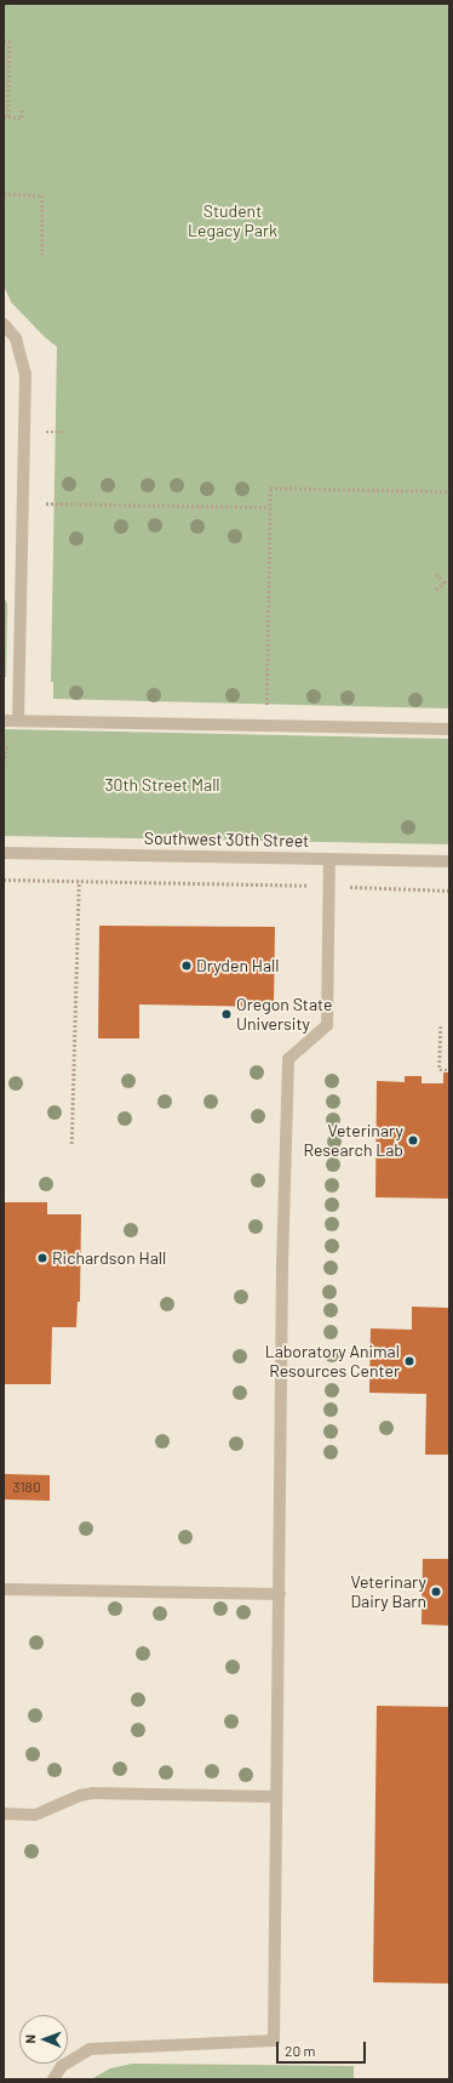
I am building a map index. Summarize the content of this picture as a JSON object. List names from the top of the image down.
{
  "streets": {
    "street": ["Southwest 30th Street"]
  },
  "parks": ["Student Legacy Park", "30th Street Mall"],
  "places": [
    "Dryden Hall",
    "Oregon State University",
    "Veterinary Research Lab",
    "Richardson Hall",
    "Laboratory Animal Resources Center",
    "Veterinary Dairy Barn"
  ],
  "house_numbers": ["3180"],
  "scale_bar": "20 m",
  "north": "left"
}
